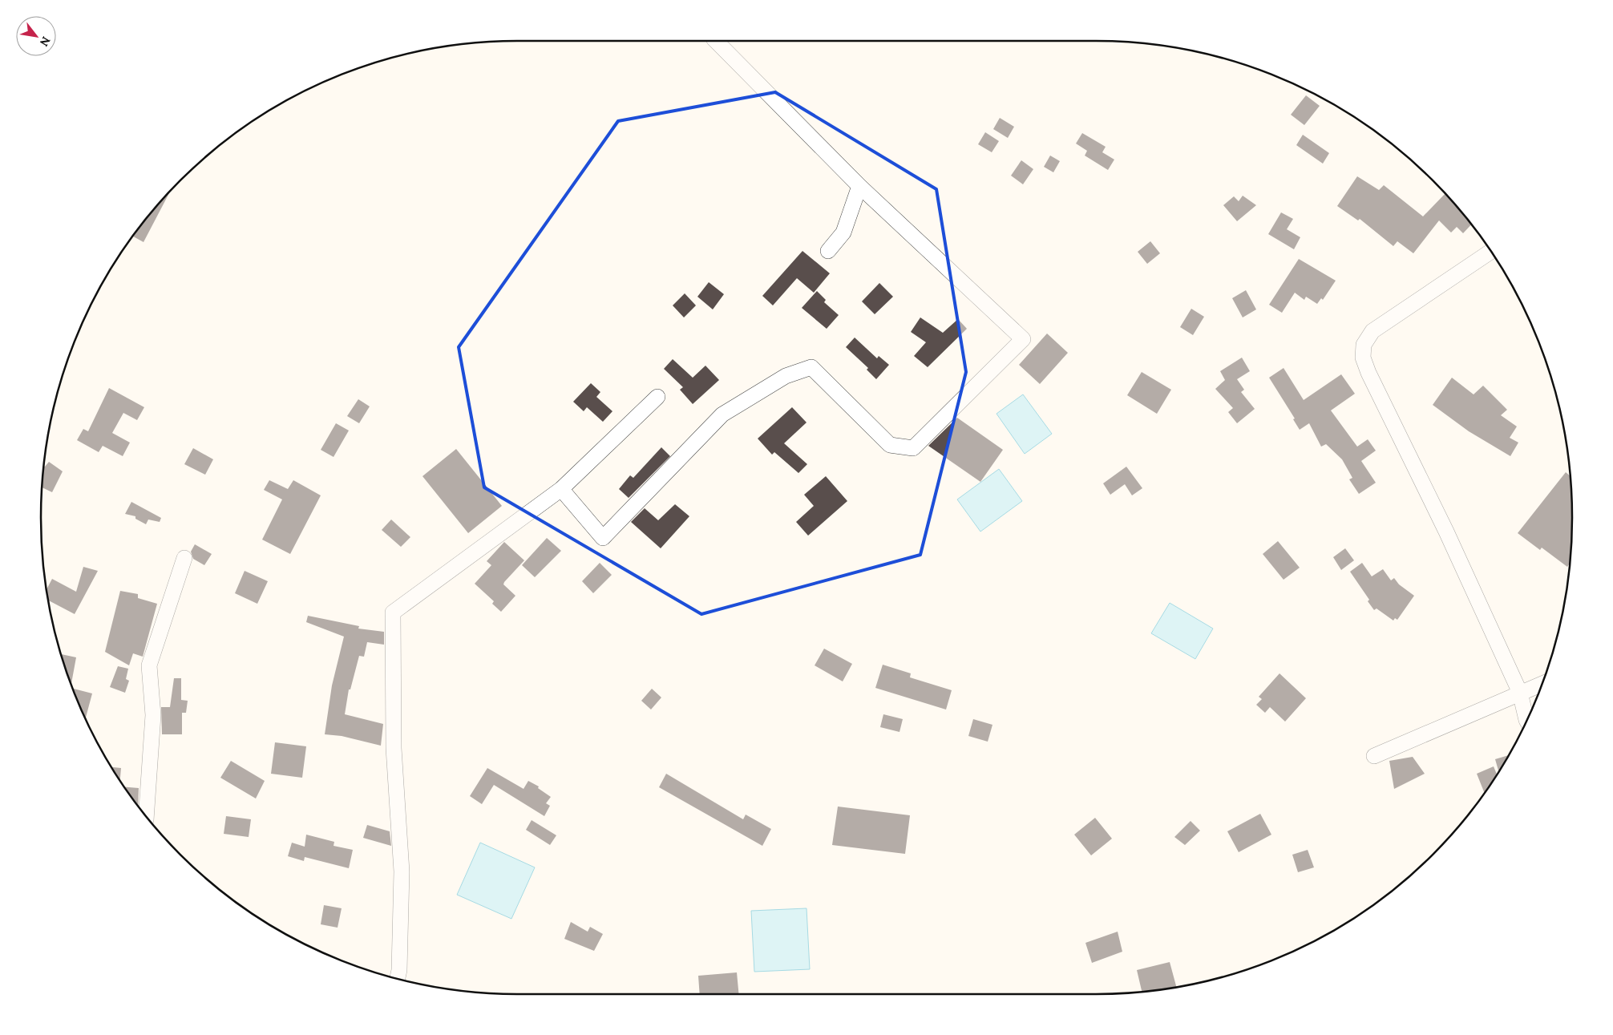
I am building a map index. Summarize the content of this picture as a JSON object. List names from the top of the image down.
{
  "north": "bottom right"
}
